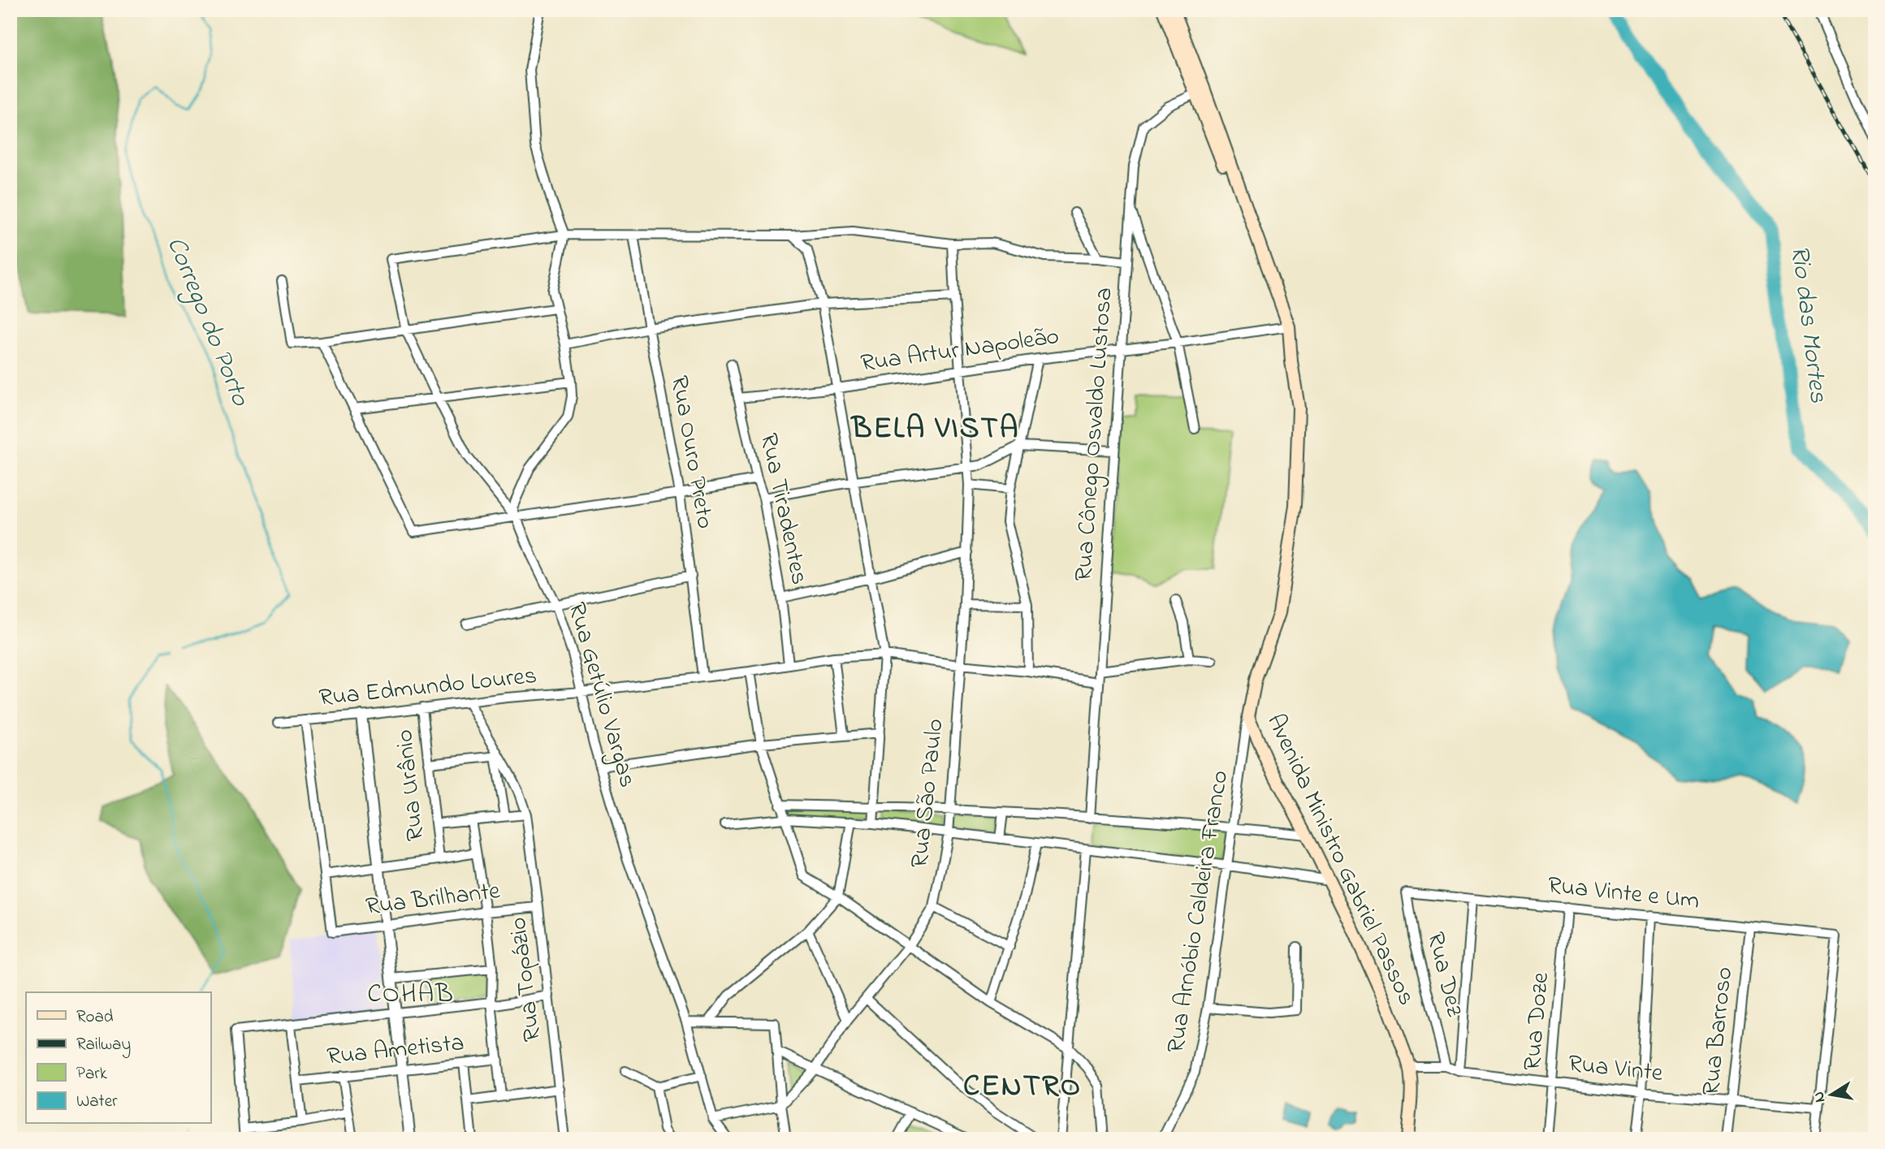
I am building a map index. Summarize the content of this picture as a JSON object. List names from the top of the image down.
{
  "streets": {
    "main road": ["Avenida Ministro Gabriel Passos"],
    "street": [
      "Rua Artur Napoleão",
      "Rua Cônego Osvaldo Lustosa",
      "Rua Ouro Preto",
      "Rua Tiradentes",
      "Rua Edmundo Loures",
      "Rua Getúlio Vargas",
      "Rua Urânio",
      "Rua São Paulo",
      "Rua Vinte e Um",
      "Rua Brilhante",
      "Rua Arnóbio Caldeira Franco",
      "Rua Dez",
      "Rua Topázio",
      "Rua Doze",
      "Rua Barroso",
      "Rua Ametista",
      "Rua Vinte"
    ]
  },
  "crossings": [
    ["Rua Artur Napoleão", "Rua Cônego Osvaldo Lustosa"],
    ["Rua Artur Napoleão", "Rua Tiradentes"],
    ["Rua Artur Napoleão", "Rua São Paulo"],
    ["Rua Artur Napoleão", "Avenida Ministro Gabriel Passos"],
    ["Rua Cônego Osvaldo Lustosa", "Rua Edmundo Loures"],
    ["Rua Cônego Osvaldo Lustosa", "Avenida Ministro Gabriel Passos"],
    ["Rua Ouro Preto", "Rua Edmundo Loures"],
    ["Rua Tiradentes", "Rua Edmundo Loures"],
    ["Rua Edmundo Loures", "Rua Getúlio Vargas"],
    ["Rua Edmundo Loures", "Rua Urânio"],
    ["Rua Edmundo Loures", "Rua São Paulo"],
    ["Rua Edmundo Loures", "Rua Topázio"],
    ["Avenida Ministro Gabriel Passos", "Rua Arnóbio Caldeira Franco"],
    ["Avenida Ministro Gabriel Passos", "Rua Vinte"],
    ["Rua Vinte e Um", "Rua Dez"],
    ["Rua Vinte e Um", "Rua Doze"],
    ["Rua Vinte e Um", "Rua Barroso"],
    ["Rua Vinte e Um", "Rua Vinte"],
    ["Rua Brilhante", "Rua Topázio"],
    ["Rua Dez", "Rua Vinte"],
    ["Rua Doze", "Rua Vinte"],
    ["Rua Barroso", "Rua Vinte"]
  ],
  "districts": ["BELA VISTA", "COHAB", "CENTRO"],
  "water": ["Corrego do Porto", "Rio das Mortes"],
  "legend": [
    "Road",
    "Railway",
    "Park",
    "Water"
  ],
  "north": "left"
}
